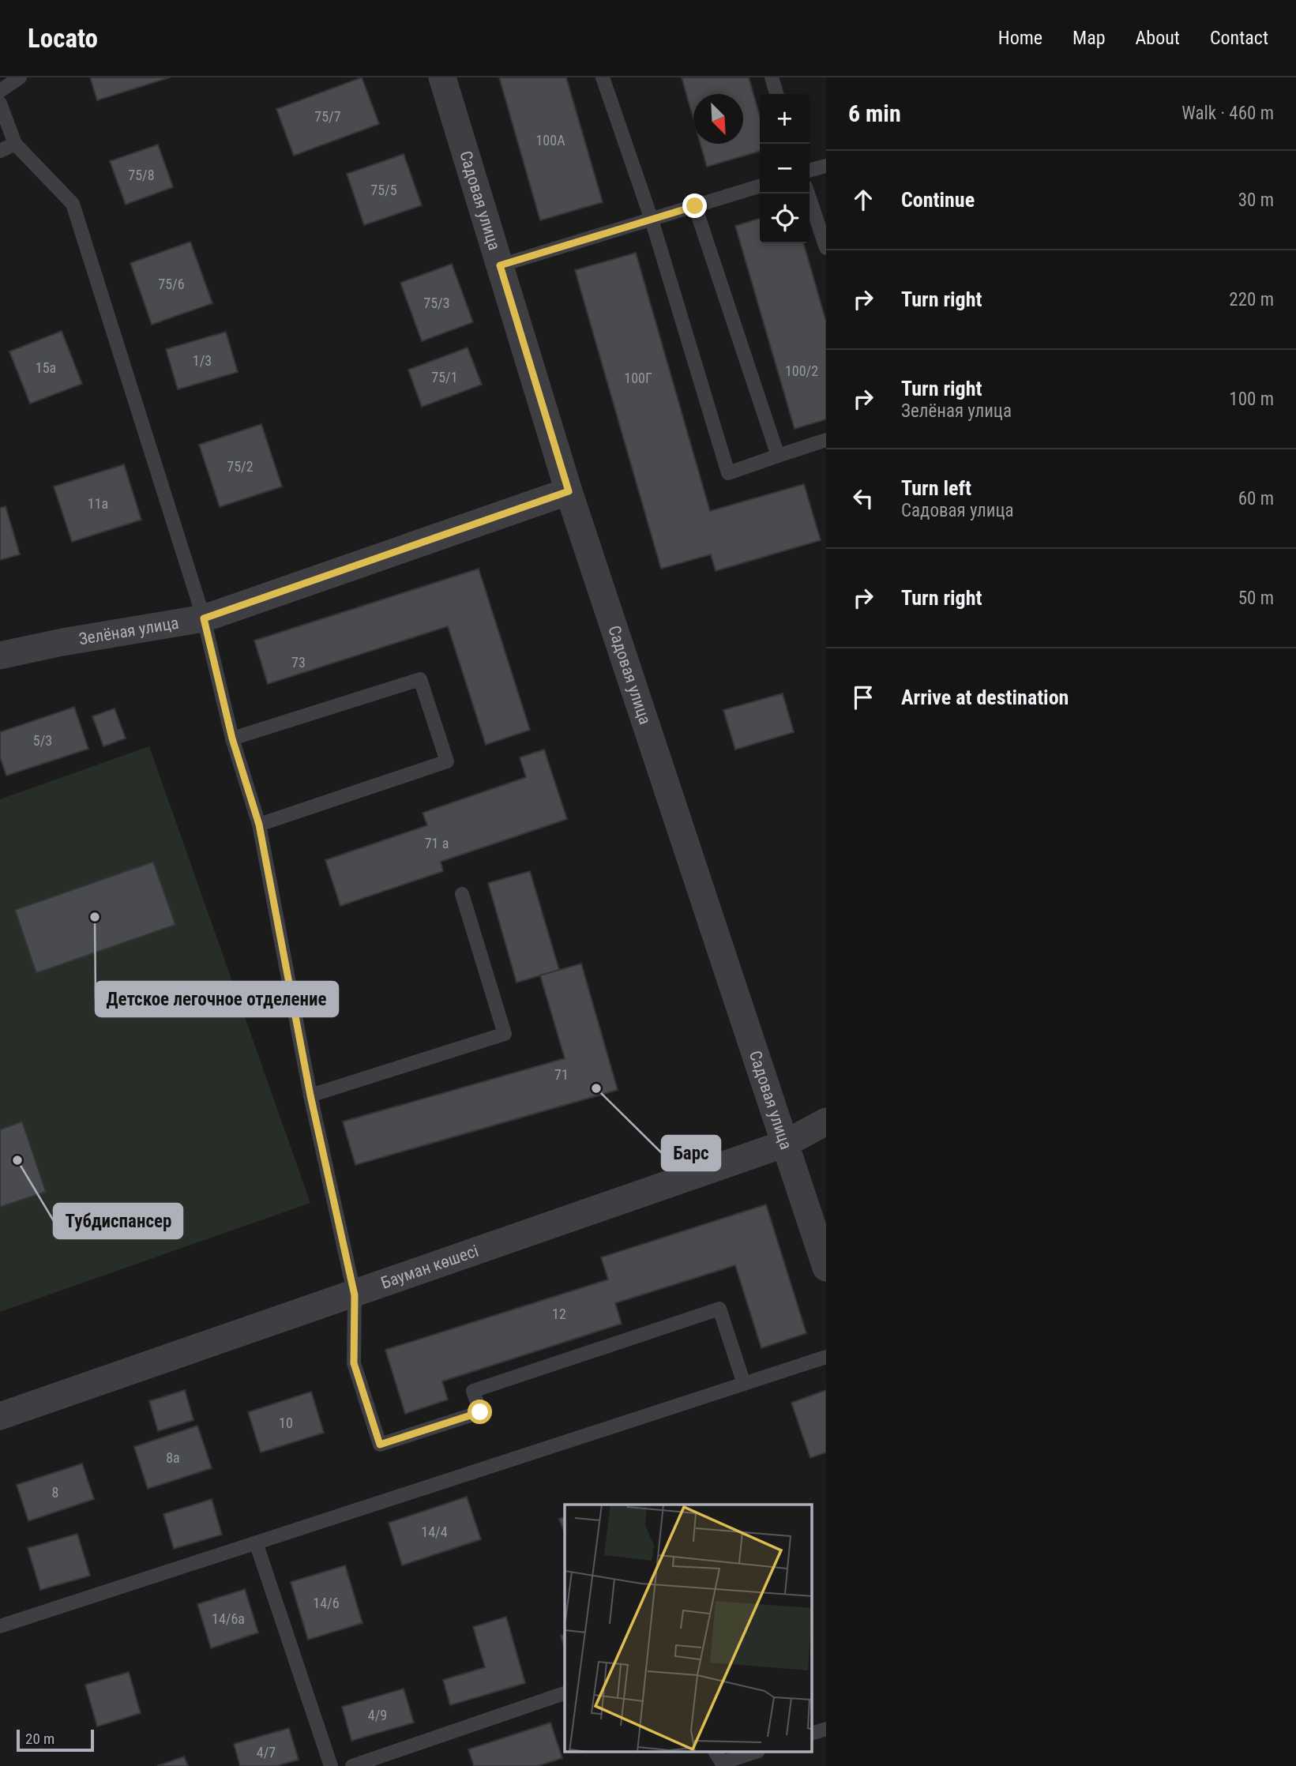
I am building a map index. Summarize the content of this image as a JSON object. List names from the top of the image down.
{
  "streets": {
    "street": ["Садовая улица", "Зелёная улица", "Бауман көшесі"]
  },
  "crossings": [
    ["Садовая улица", "Зелёная улица"],
    ["Садовая улица", "Бауман көшесі"]
  ],
  "places": ["Детское легочное отделение", "Барс", "Тубдиспансер"],
  "house_numbers": [
    "75/7",
    "100А",
    "75/8",
    "75/5",
    "75/6",
    "75/3",
    "1/3",
    "15а",
    "100/2",
    "75/1",
    "100Г",
    "75/2",
    "11а",
    "73",
    "5/3",
    "71 а",
    "71",
    "12",
    "10",
    "8а",
    "8",
    "14/4",
    "14/6",
    "14/6а",
    "4/9",
    "4/7"
  ],
  "scale_bar": "20 m",
  "north": "bottom right",
  "page": {
    "header": "Locato",
    "nav": [
      "Home",
      "Map",
      "About",
      "Contact"
    ],
    "heading": ["6 min", "Walk · 460 m"],
    "map_buttons": ["+", "−"],
    "list": [
      ["Continue", "30 m"],
      ["Turn right", "220 m"],
      ["Turn right", "Зелёная улица", "100 m"],
      ["Turn left", "Садовая улица", "60 m"],
      ["Turn right", "50 m"],
      "Arrive at destination"
    ],
    "scale": "20 m"
  }
}
